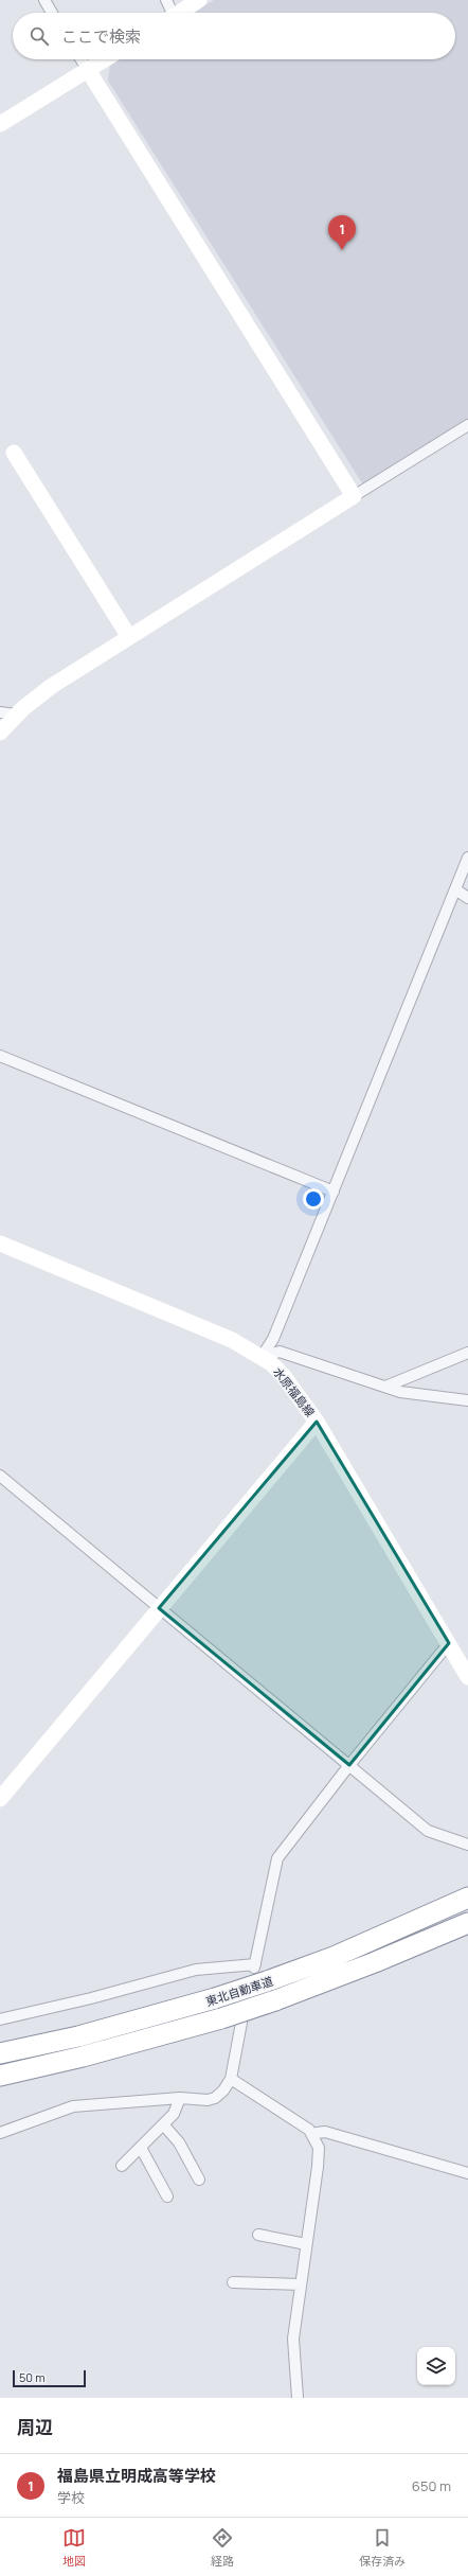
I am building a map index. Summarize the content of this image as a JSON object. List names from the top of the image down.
{
  "streets": {
    "highway": ["東北自動車道"],
    "street": ["水原福島線"]
  },
  "scale_bar": "50 m",
  "page": {
    "search": "ここで検索",
    "pins": "1",
    "scale": "50 m",
    "heading": "周辺",
    "list": [
      {
        "mark": "1",
        "name": "福島県立明成高等学校",
        "note": "学校",
        "value": "650 m"
      }
    ],
    "nav": ["地図", "経路", "保存済み"]
  }
}
